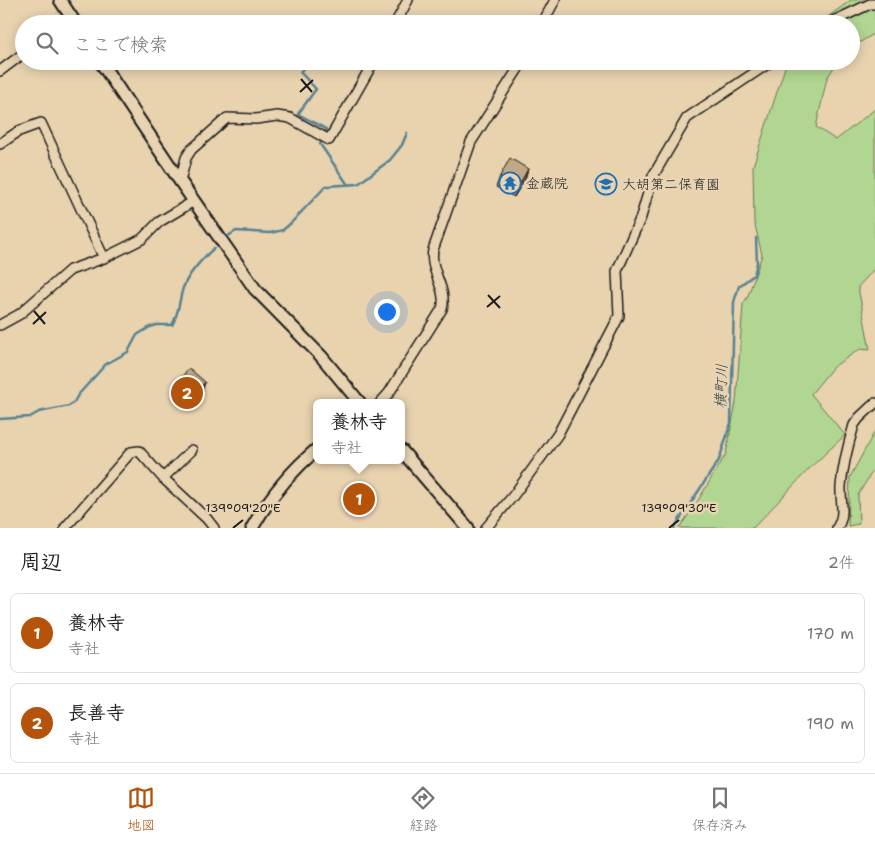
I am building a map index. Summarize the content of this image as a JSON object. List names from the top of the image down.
{
  "water": ["横町川"],
  "places": {
    "temple": ["金蔵院"],
    "school or university": ["大胡第二保育園"]
  },
  "page": {
    "search": "ここで検索",
    "pins": ["2", "1"],
    "popup": ["養林寺", "寺社"],
    "heading": ["周辺", "2件"],
    "list": [
      {
        "mark": "1",
        "name": "養林寺",
        "note": "寺社",
        "value": "170 m"
      },
      {
        "mark": "2",
        "name": "長善寺",
        "note": "寺社",
        "value": "190 m"
      }
    ],
    "nav": ["地図", "経路", "保存済み"]
  },
  "coordinates": ["139°09'20\"E", "139°09'30\"E"]
}
